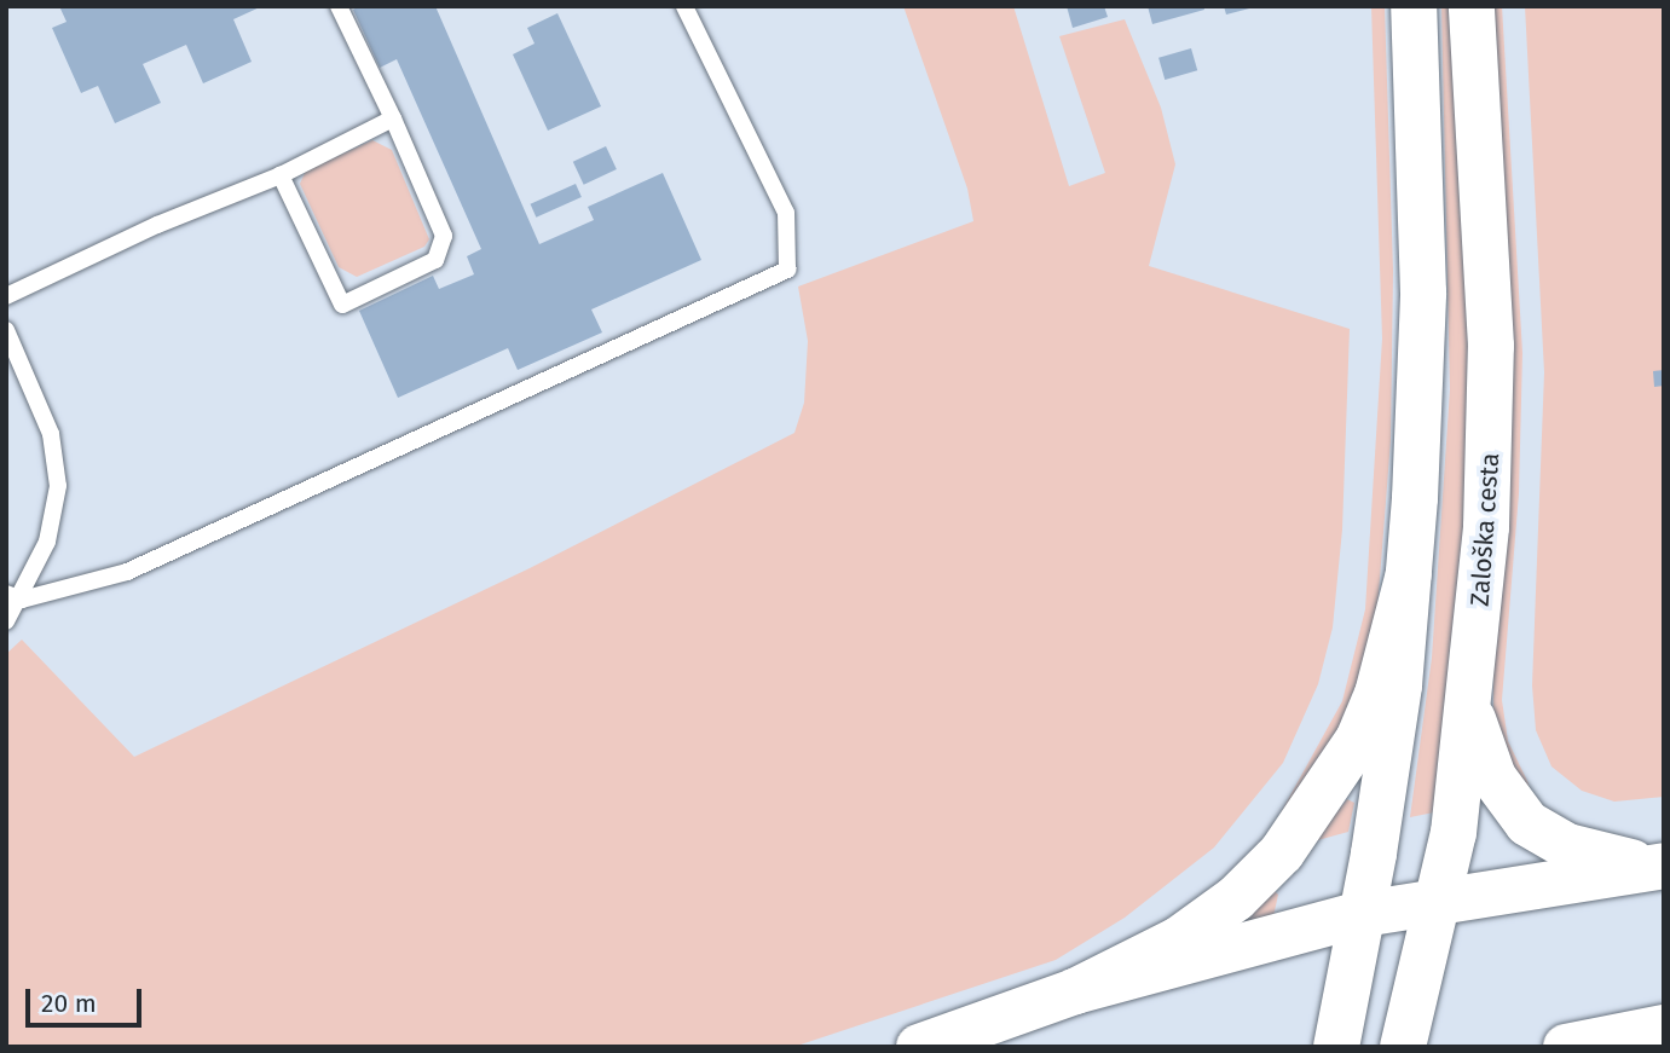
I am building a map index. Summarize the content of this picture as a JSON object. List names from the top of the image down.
{
  "streets": {
    "main road": ["Zaloška cesta"]
  },
  "scale_bar": "20 m"
}
